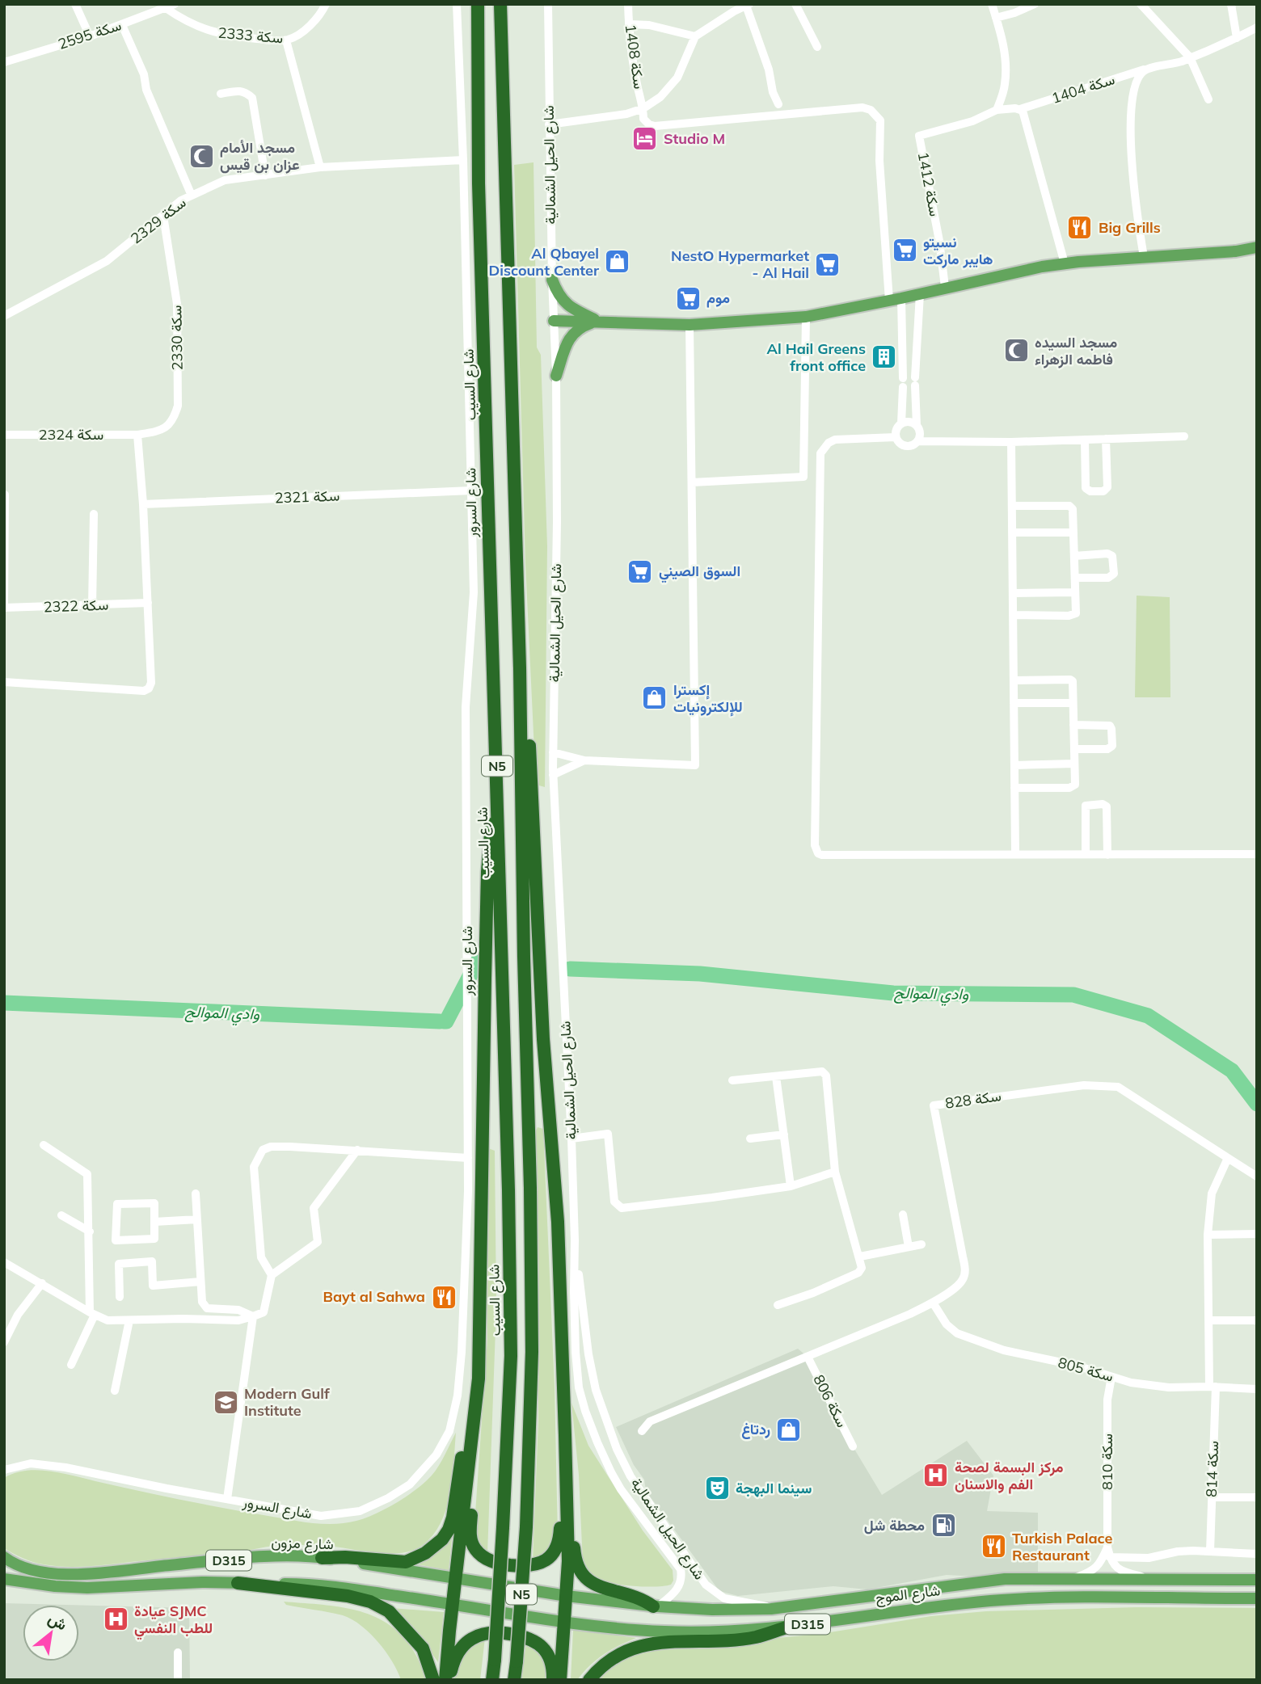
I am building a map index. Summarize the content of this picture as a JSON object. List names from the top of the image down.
{
  "streets": {
    "highway": ["شارع السيب", "N5"],
    "main road": ["شارع مزون", "D315", "شارع الموج"],
    "street": [
      "سكة 2595",
      "سكة 2333",
      "سكة 1408",
      "سكة 1404",
      "شارع الحيل الشمالية",
      "سكة 1412",
      "سكة 2329",
      "سكة 2330",
      "سكة 2324",
      "سكة 2321",
      "شارع السرور",
      "سكة 2322",
      "سكة 828",
      "سكة 805",
      "سكة 806",
      "سكة 810",
      "سكة 814"
    ]
  },
  "crossings": [
    ["سكة 2595", "سكة 2333"],
    ["سكة 1404", "سكة 1412"],
    ["شارع الحيل الشمالية", "شارع الموج"],
    ["سكة 2329", "سكة 2330"],
    ["سكة 2329", "شارع السرور"],
    ["سكة 2330", "سكة 2324"],
    ["سكة 2321", "شارع السرور"],
    ["سكة 828", "سكة 805"],
    ["سكة 828", "سكة 806"],
    ["سكة 805", "سكة 810"],
    ["سكة 805", "سكة 814"],
    ["سكة 810", "شارع الموج"],
    ["شارع مزون", "شارع الموج"],
    ["D315", "شارع الموج"]
  ],
  "water": ["وادي الموالح"],
  "places": {
    "hotel": ["Studio M"],
    "mosque": ["مسجد الأمام عزان بن قيس", "مسجد السيده فاطمه الزهراء"],
    "restaurant": ["Big Grills", "Bayt al Sahwa", "Turkish Palace Restaurant"],
    "supermarket": [
      "نسيتو هايبر ماركت",
      "NestO Hypermarket - Al Hail",
      "موم",
      "السوق الصيني"
    ],
    "shop": ["Al Qbayel Discount Center", "إكسترا للإلكترونيات", "ردتاغ"],
    "building": ["Al Hail Greens front office"],
    "school or university": ["Modern Gulf Institute"],
    "hospital": ["مركز البسمة لصحة الفم والاسنان", "عيادة SJMC للطب النفسي"],
    "theatre": ["سينما البهجة"],
    "fuel station": ["محطة شل"]
  },
  "north": "top right"
}
